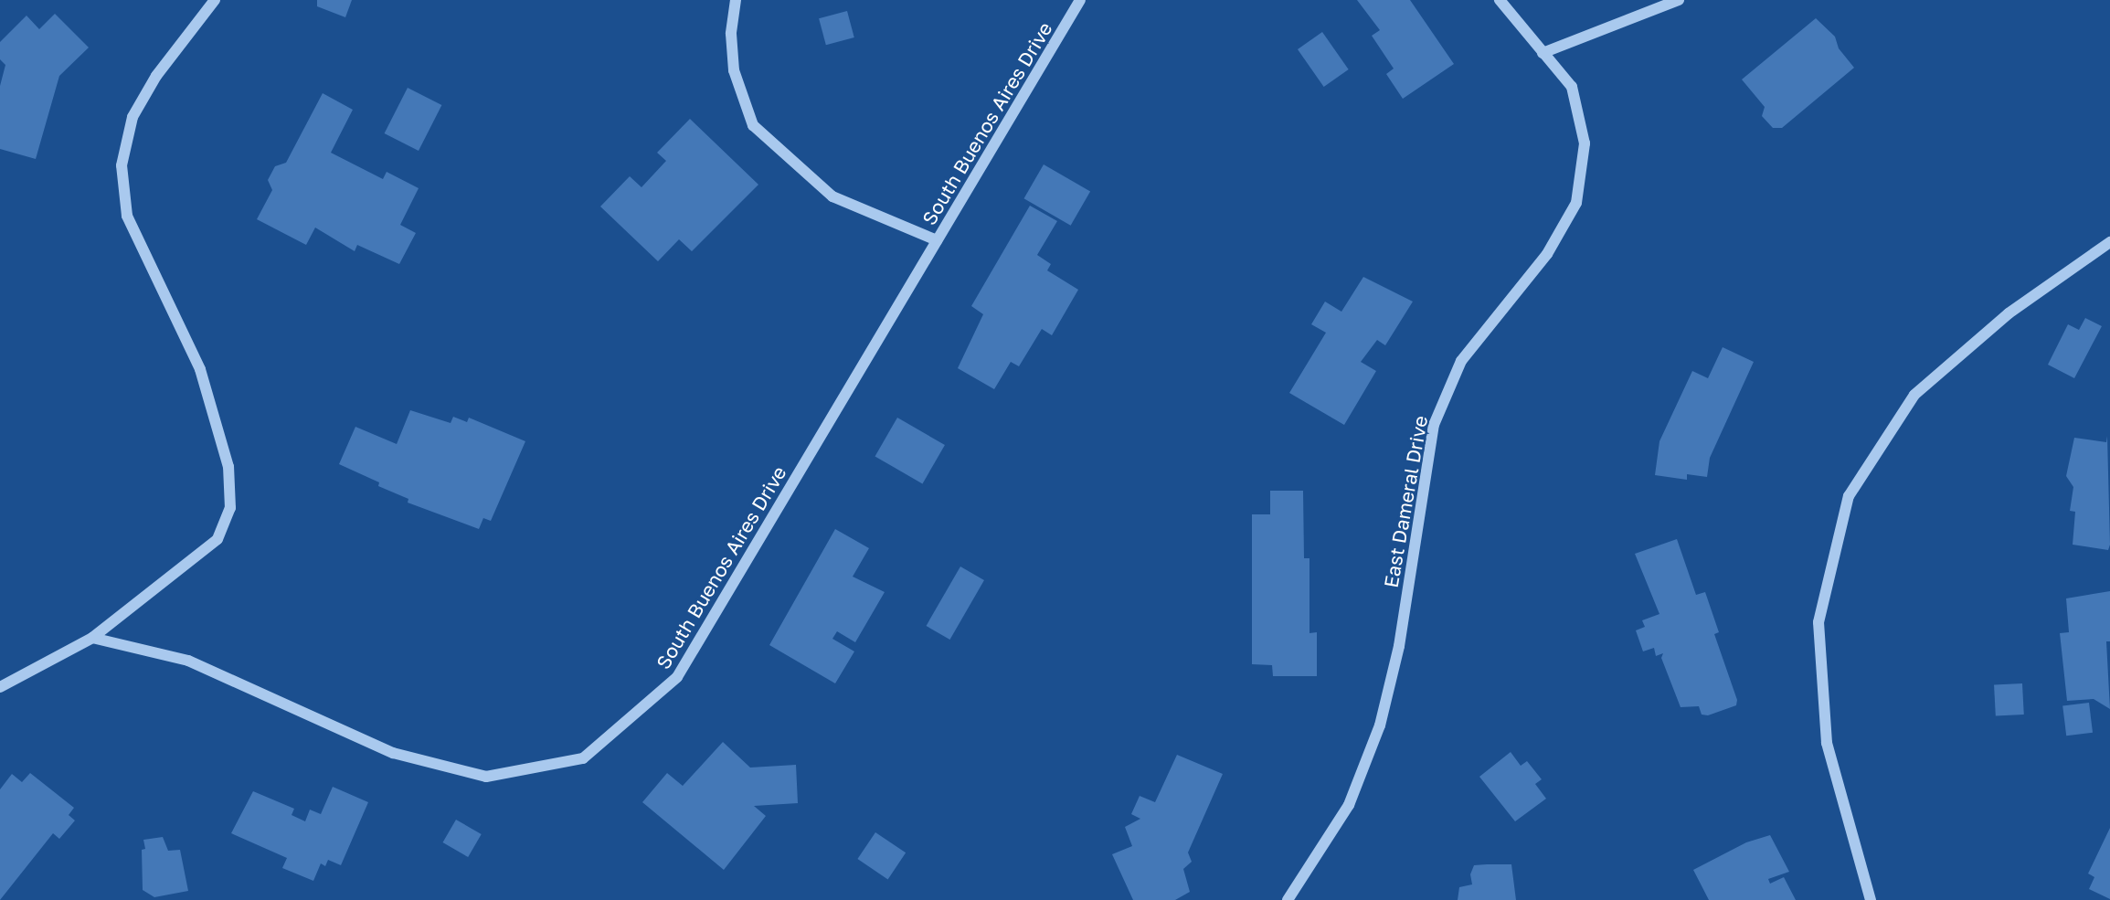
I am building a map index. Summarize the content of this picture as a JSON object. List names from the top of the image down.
{
  "streets": {
    "street": ["South Buenos Aires Drive", "East Dameral Drive"]
  }
}
